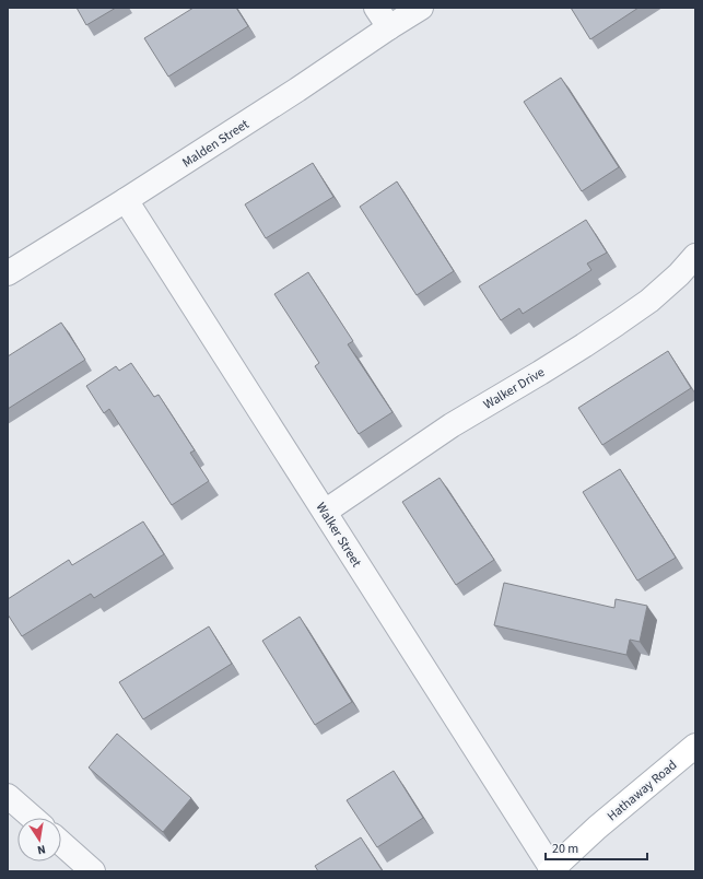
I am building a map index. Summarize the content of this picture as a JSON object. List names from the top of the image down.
{
  "streets": {
    "main road": ["Hathaway Road"],
    "street": ["Malden Street", "Walker Drive", "Walker Street"]
  },
  "crossings": [
    ["Malden Street", "Walker Street"],
    ["Walker Drive", "Walker Street"],
    ["Walker Street", "Hathaway Road"]
  ],
  "scale_bar": "20 m",
  "north": "bottom"
}
